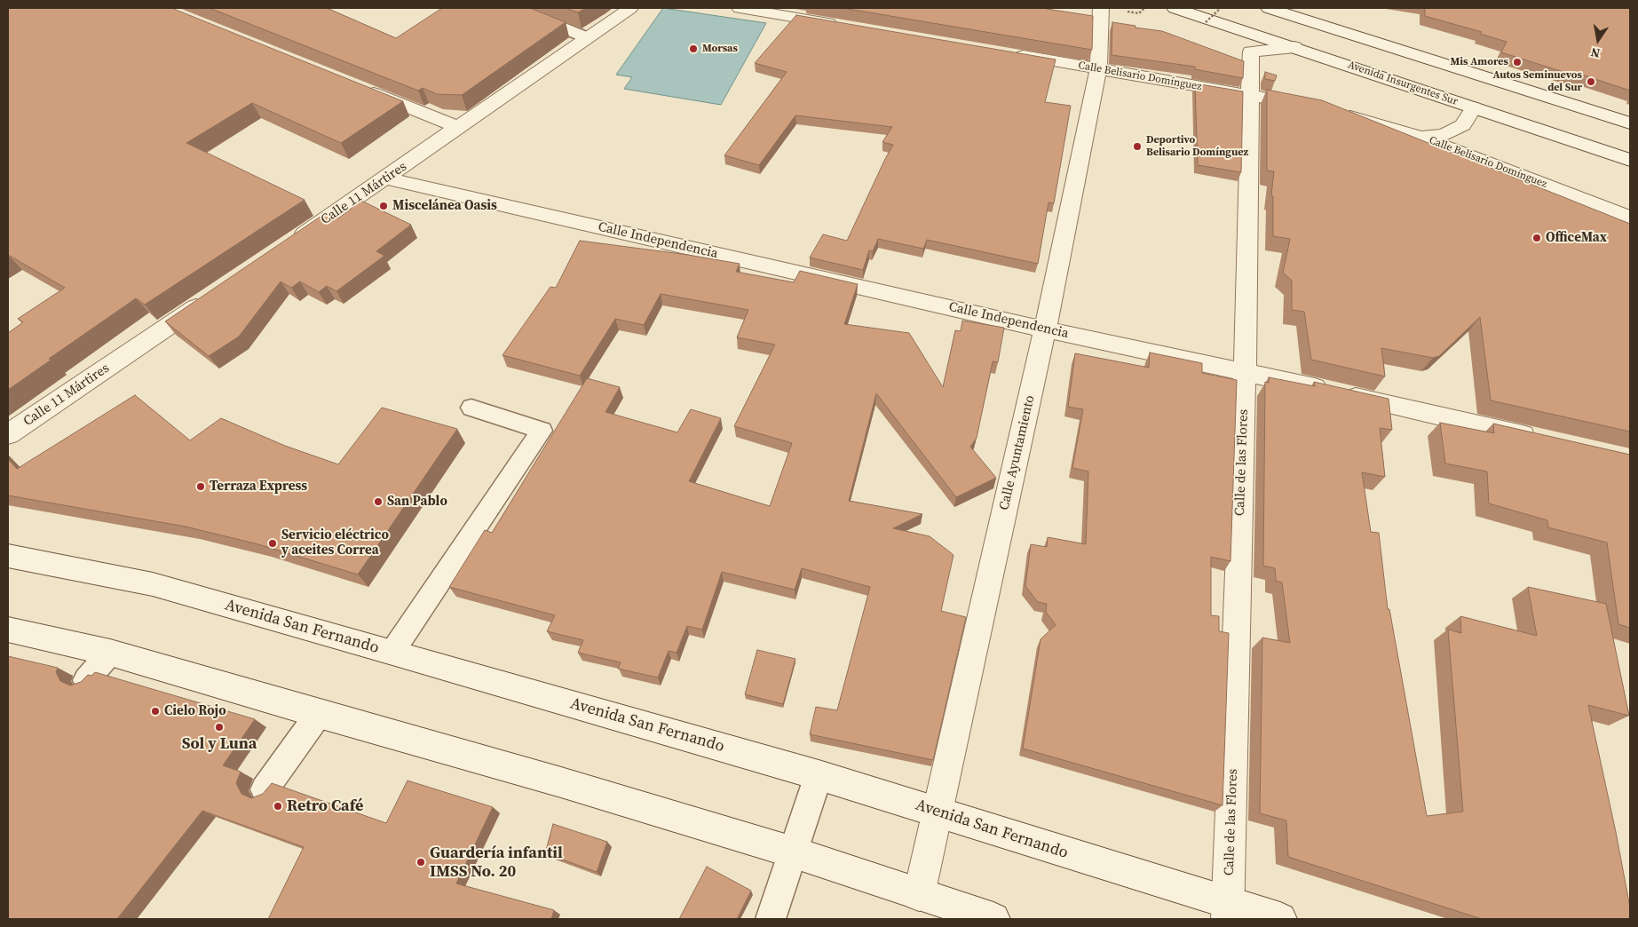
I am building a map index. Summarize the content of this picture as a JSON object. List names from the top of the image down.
{
  "streets": {
    "street": [
      "Calle Belisario Domínguez",
      "Avenida Insurgentes Sur",
      "Calle 11 Mártires",
      "Calle Independencia",
      "Calle Ayuntamiento",
      "Calle de las Flores",
      "Avenida San Fernando"
    ]
  },
  "crossings": [
    ["Calle Belisario Domínguez", "Calle Ayuntamiento"],
    ["Calle Belisario Domínguez", "Calle de las Flores"],
    ["Avenida Insurgentes Sur", "Calle de las Flores"],
    ["Calle 11 Mártires", "Calle Independencia"],
    ["Calle Independencia", "Calle Ayuntamiento"],
    ["Calle Independencia", "Calle de las Flores"],
    ["Calle Ayuntamiento", "Avenida San Fernando"],
    ["Calle de las Flores", "Avenida San Fernando"]
  ],
  "places": [
    "Morsas",
    "Mis Amores",
    "Autos Seminuevos del Sur",
    "Deportivo Belisario Domínguez",
    "Miscelánea Oasis",
    "OfficeMax",
    "Terraza Express",
    "San Pablo",
    "Servicio eléctrico y aceites Correa",
    "Cielo Rojo",
    "Sol y Luna",
    "Retro Café",
    "Guardería infantil IMSS No. 20"
  ],
  "north": "bottom"
}
